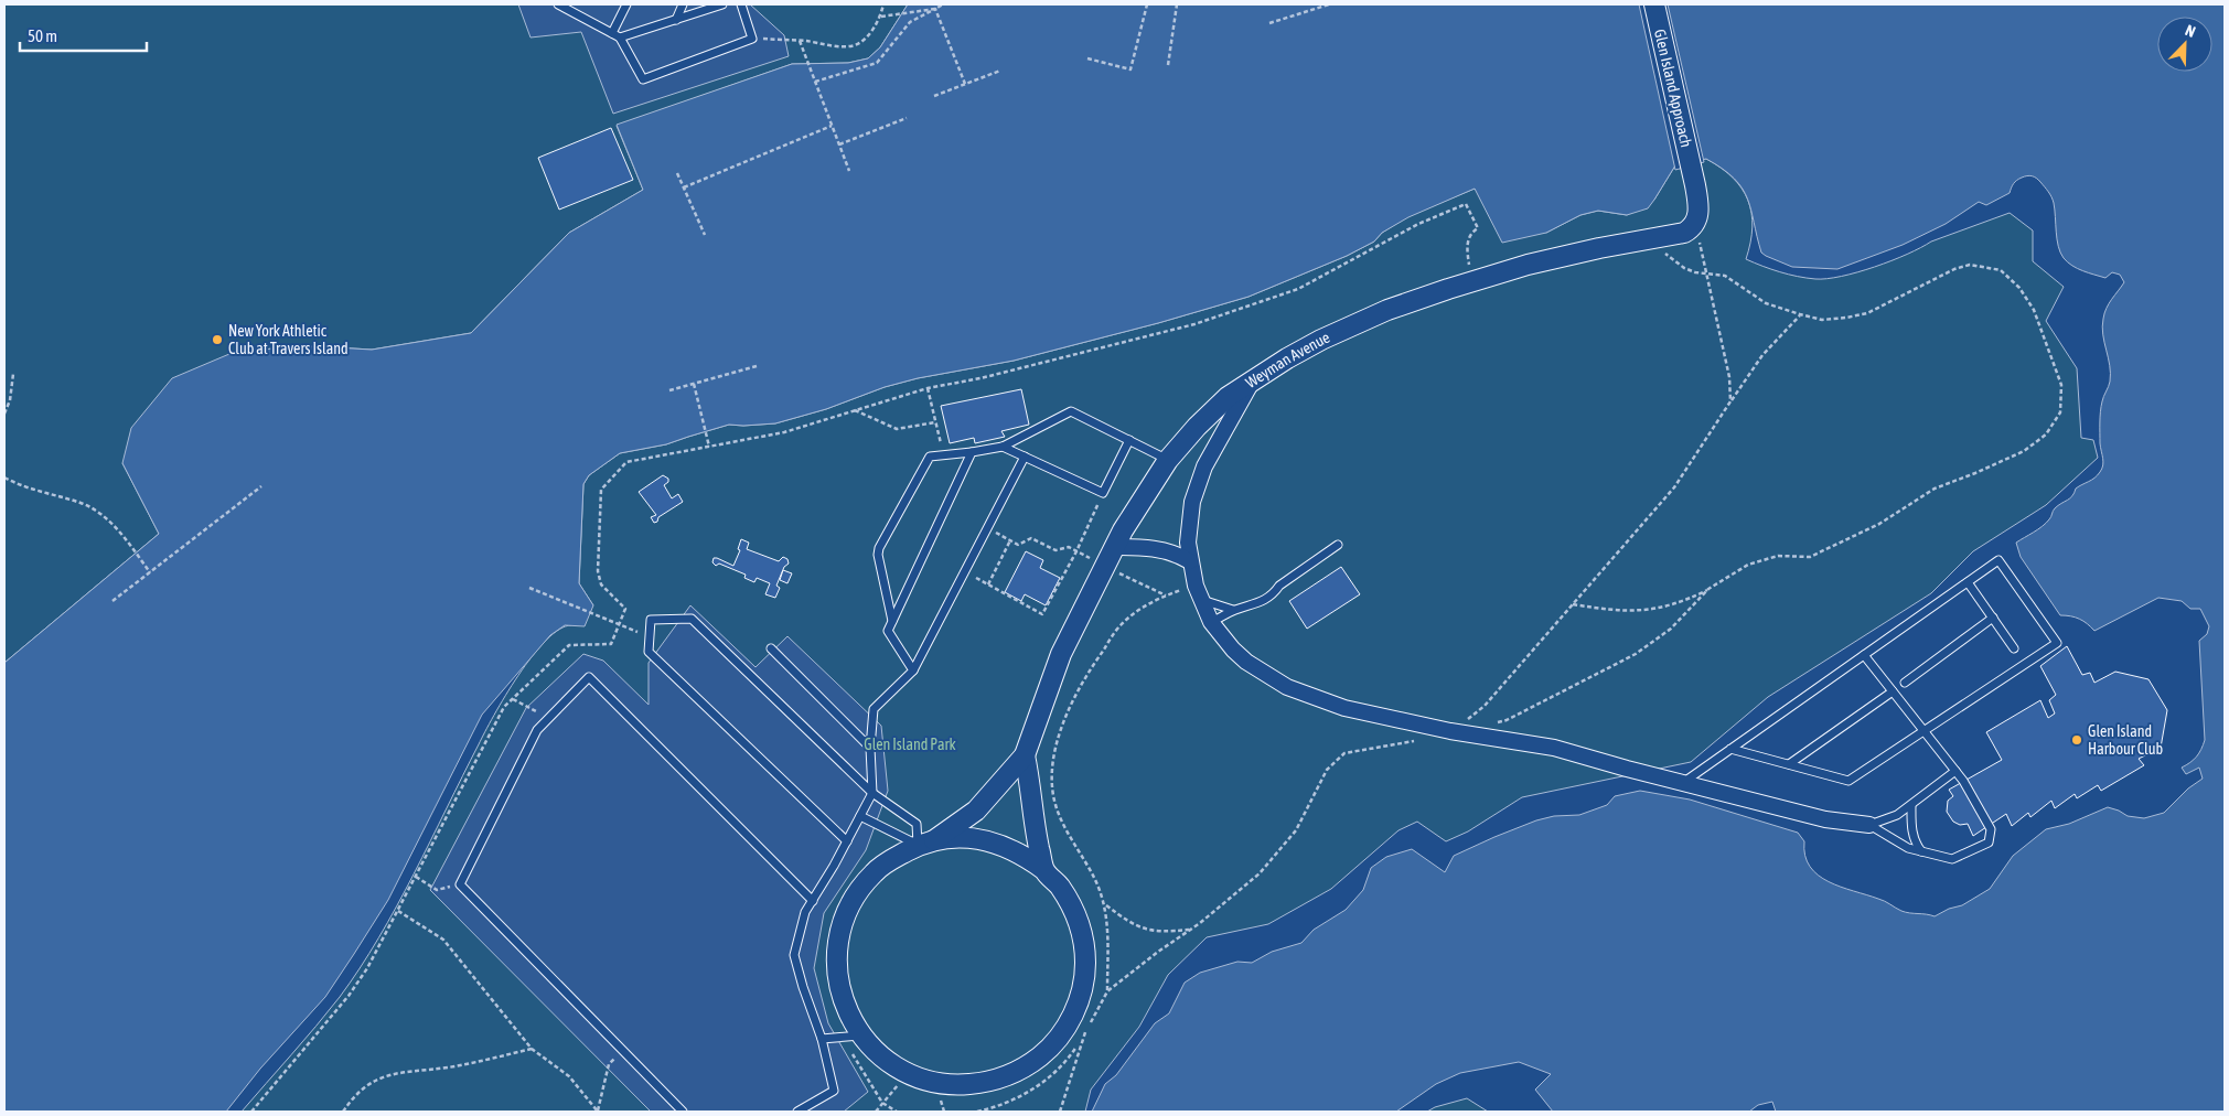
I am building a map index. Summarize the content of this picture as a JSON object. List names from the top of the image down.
{
  "streets": {
    "street": ["Glen Island Approach", "Weyman Avenue"]
  },
  "crossings": [
    ["Glen Island Approach", "Weyman Avenue"]
  ],
  "parks": ["Glen Island Park"],
  "places": ["New York Athletic Club at Travers Island", "Glen Island Harbour Club"],
  "scale_bar": "50 m",
  "north": "top right"
}
